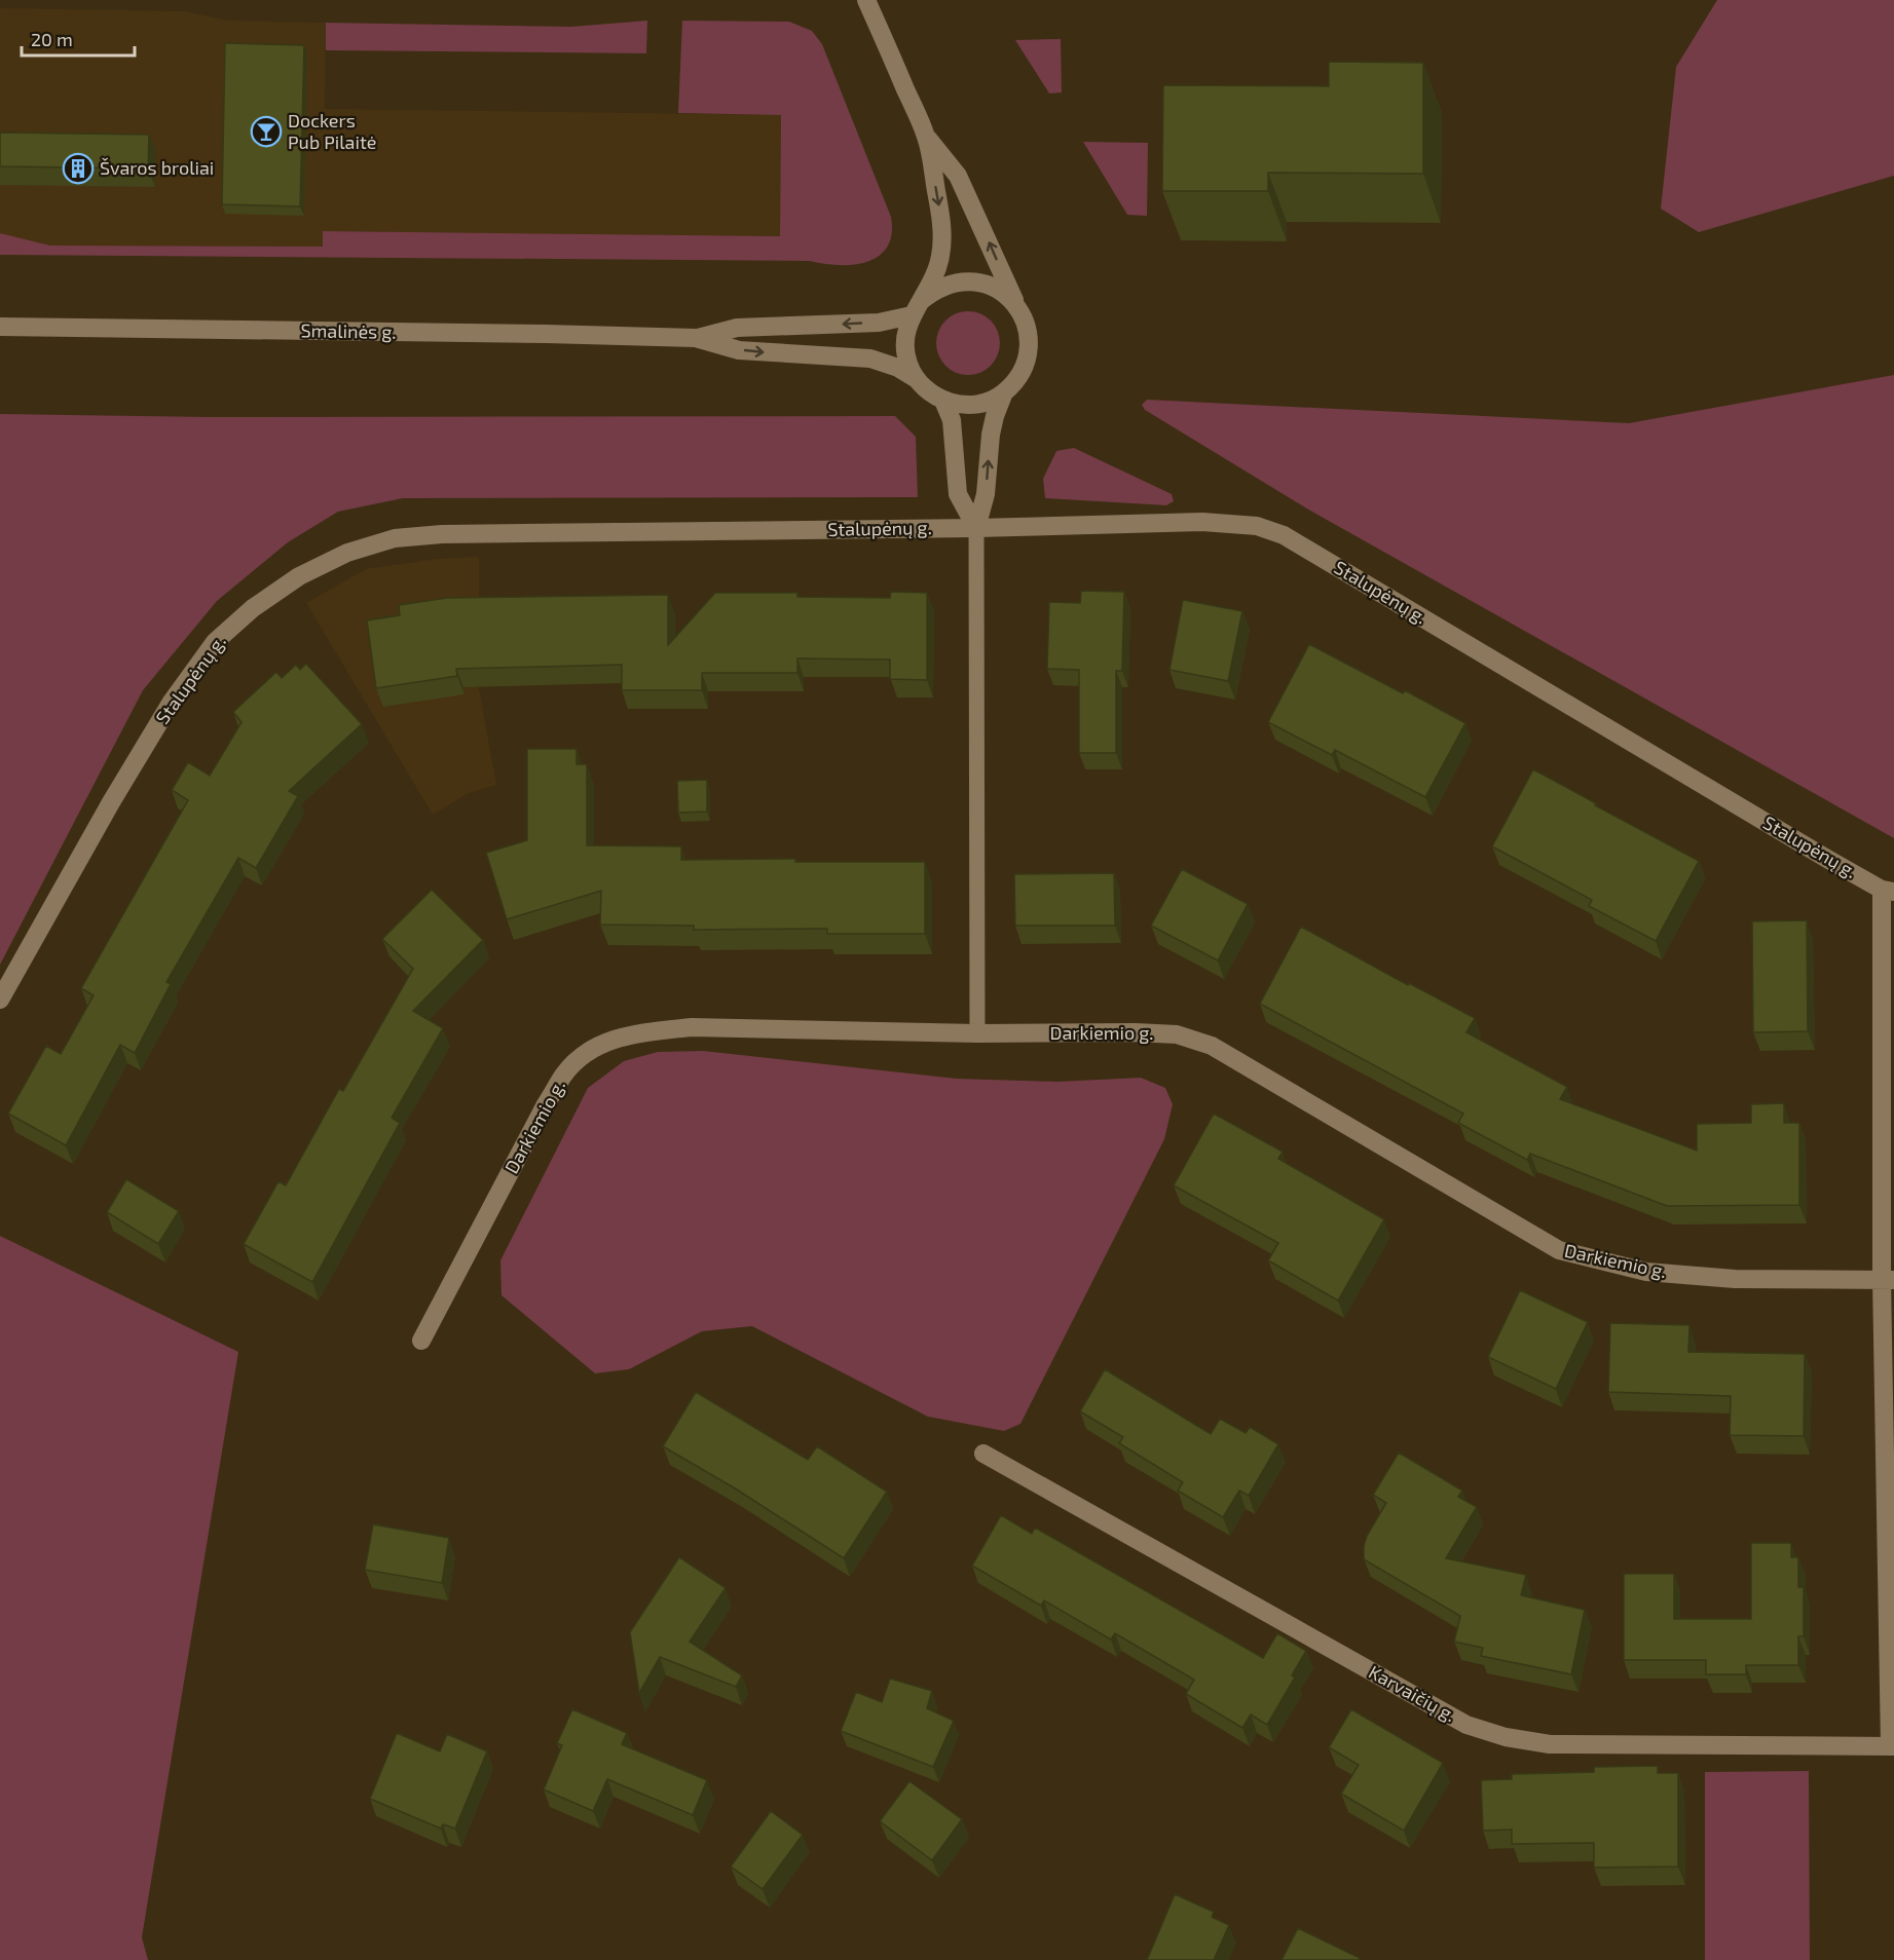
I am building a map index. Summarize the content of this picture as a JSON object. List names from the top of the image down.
{
  "streets": {
    "street": [
      "Smalinės g.",
      "Stalupėnų g.",
      "Darkiemio g.",
      "Karvaičių g."
    ]
  },
  "places": {
    "bar": ["Dockers Pub Pilaitė"],
    "building": ["Švaros broliai"]
  },
  "scale_bar": "20 m"
}
